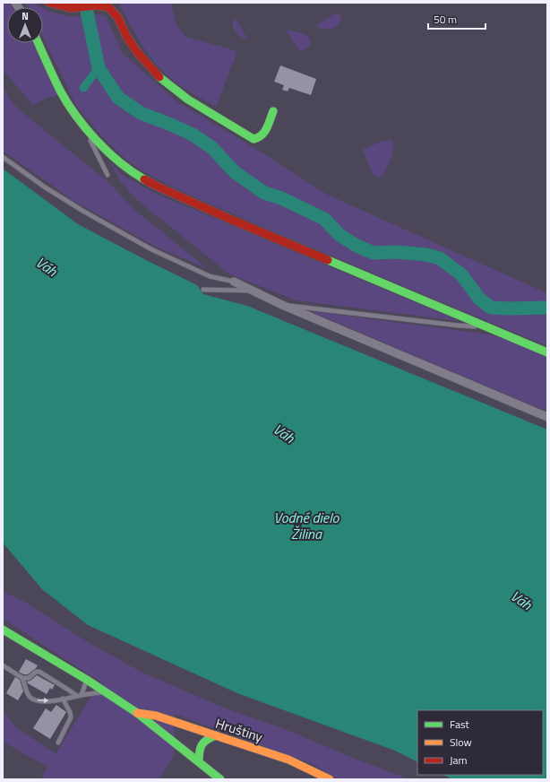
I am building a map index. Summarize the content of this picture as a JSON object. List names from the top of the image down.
{
  "streets": {
    "street": ["Hruštiny"]
  },
  "water": ["Váh", "Vodné dielo Žilina"],
  "legend": ["Fast", "Slow", "Jam"],
  "scale_bar": "50 m",
  "north": "top"
}
